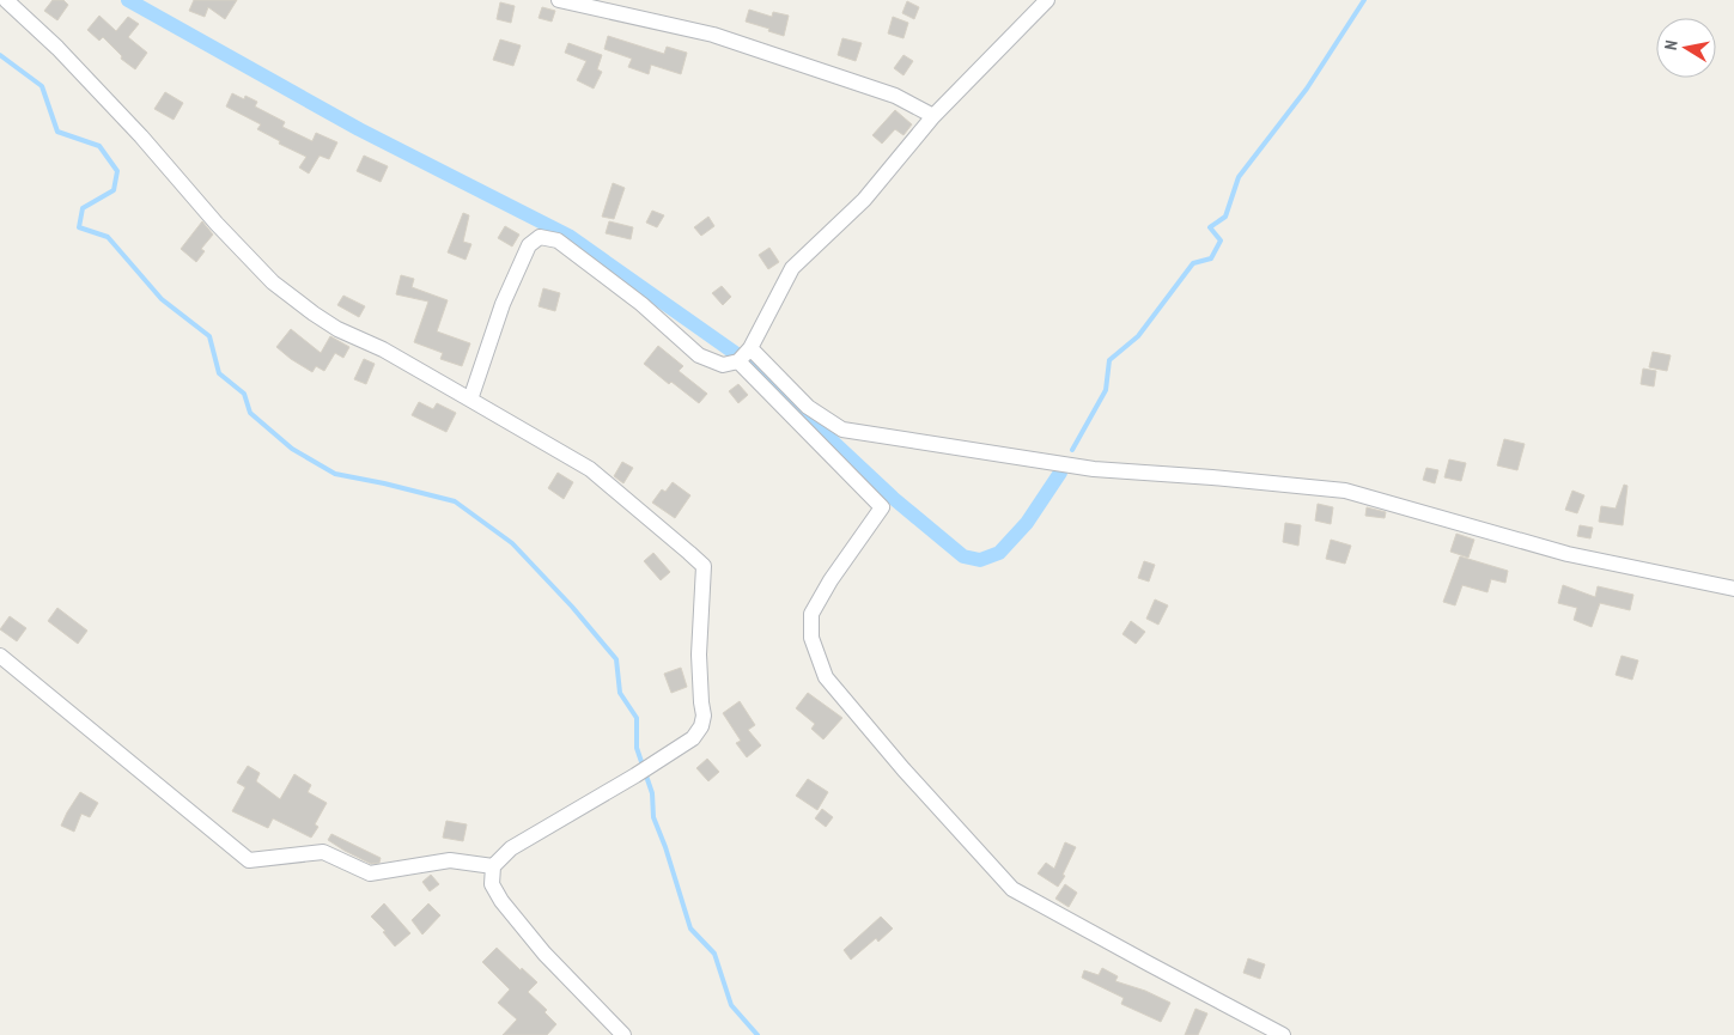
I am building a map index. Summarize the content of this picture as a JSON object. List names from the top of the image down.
{
  "north": "left"
}
